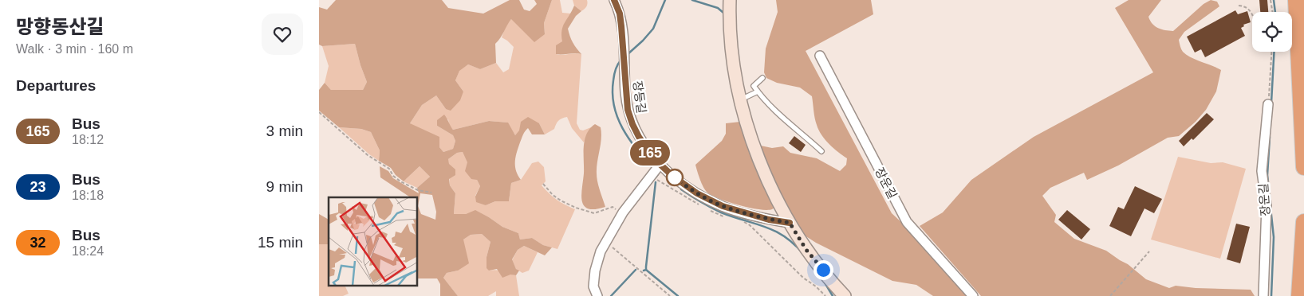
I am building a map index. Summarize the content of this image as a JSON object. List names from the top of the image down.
{
  "streets": {
    "street": ["장등길", "장운길"]
  },
  "lines": ["bus line 165"],
  "page": {
    "heading": [
      ["망향동산길", "Walk · 3 min · 160 m"],
      "Departures"
    ],
    "on_map": "165",
    "list": [
      {
        "mark": "165",
        "name": "Bus",
        "note": "18:12",
        "value": "3 min"
      },
      {
        "mark": "23",
        "name": "Bus",
        "note": "18:18",
        "value": "9 min"
      },
      {
        "mark": "32",
        "name": "Bus",
        "note": "18:24",
        "value": "15 min"
      }
    ]
  }
}
